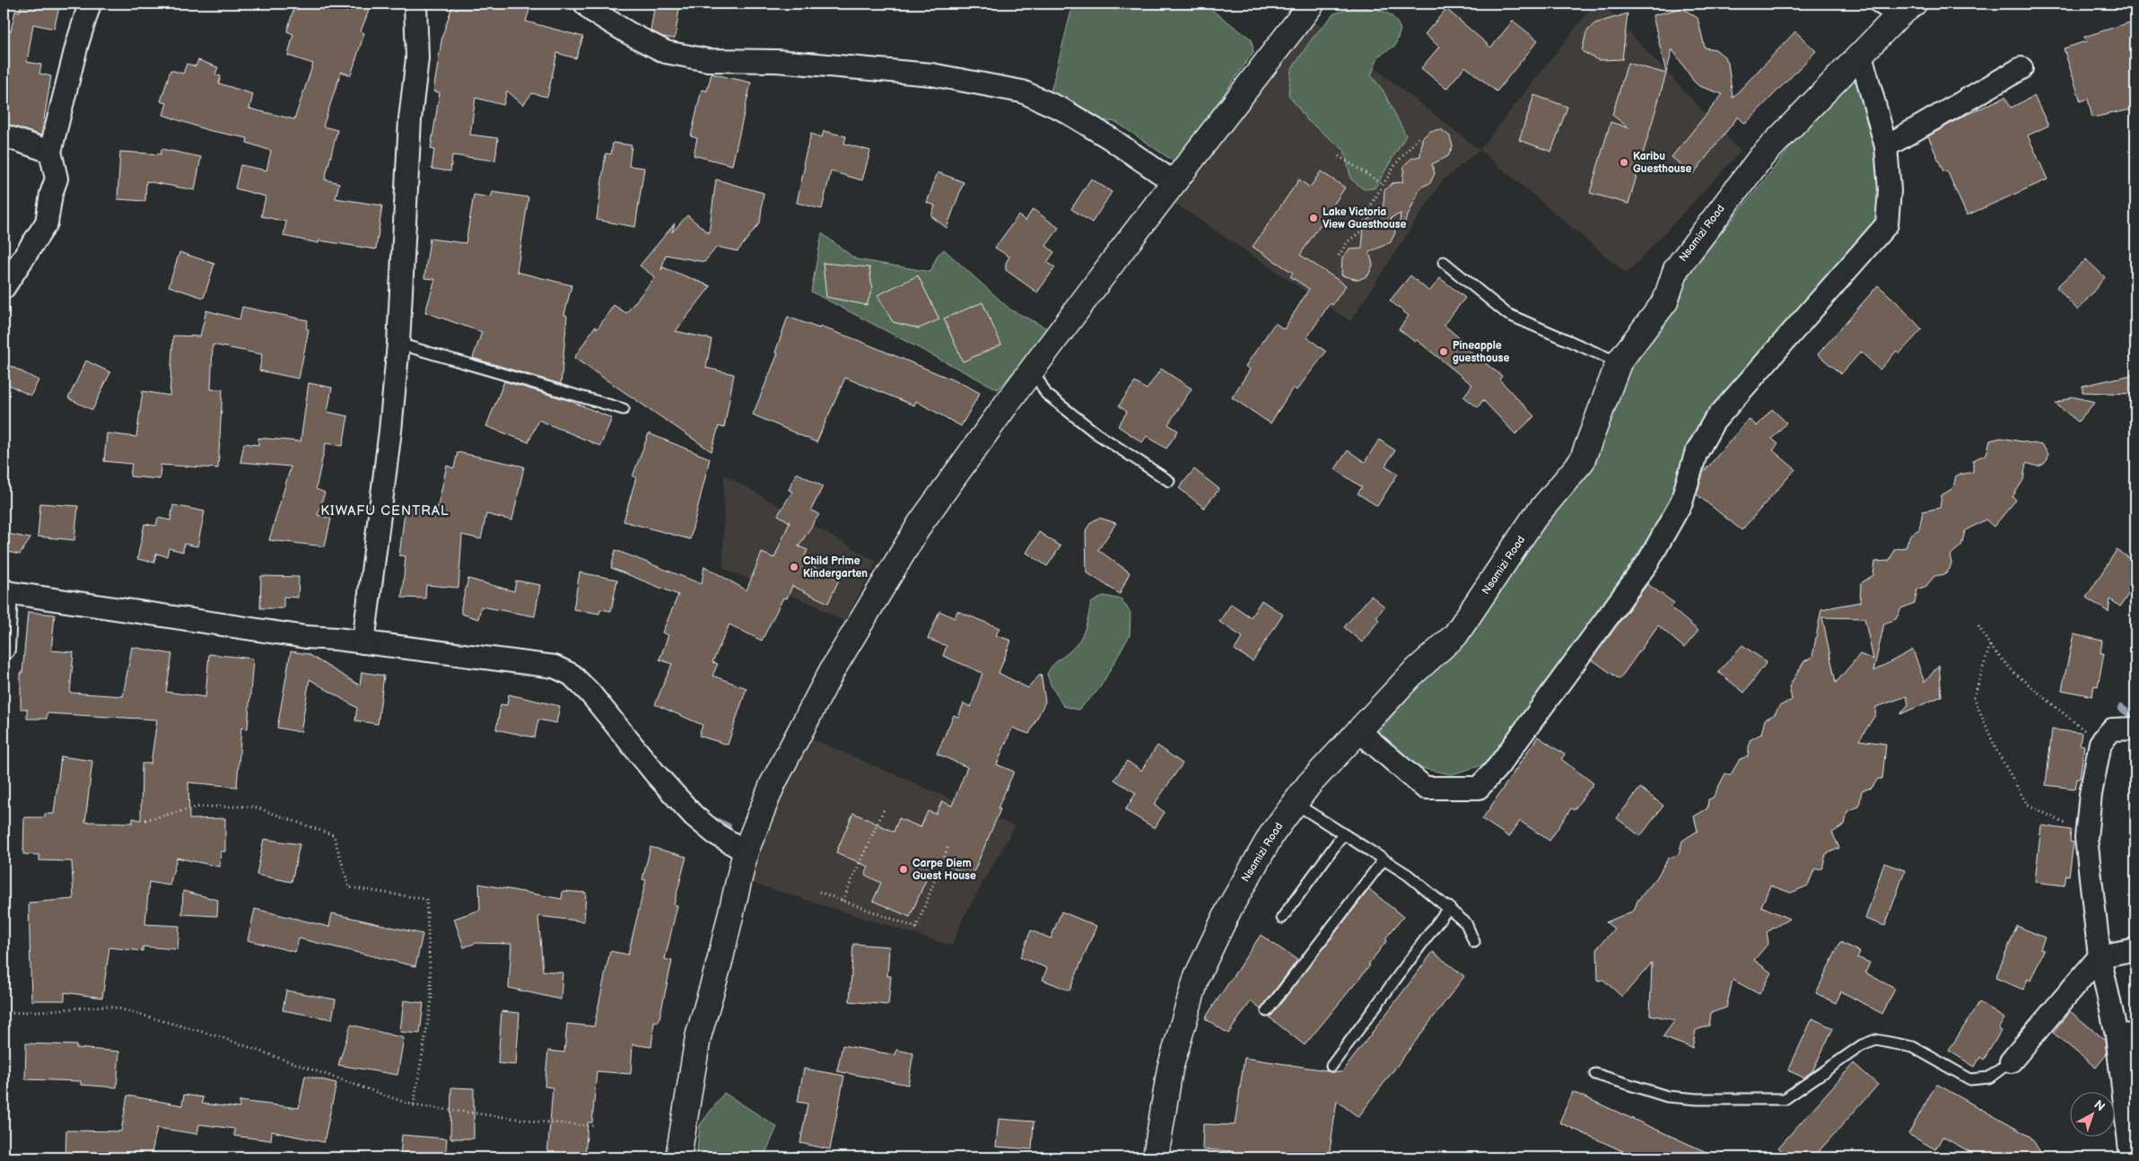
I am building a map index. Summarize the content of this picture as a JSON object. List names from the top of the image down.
{
  "streets": {
    "street": ["Nsamizi Road"]
  },
  "districts": ["KIWAFU CENTRAL"],
  "places": [
    "Karibu Guesthouse",
    "Lake Victoria View Guesthouse",
    "Pineapple guesthouse",
    "Child Prime Kindergarten",
    "Carpe Diem Guest House"
  ],
  "north": "top right"
}
